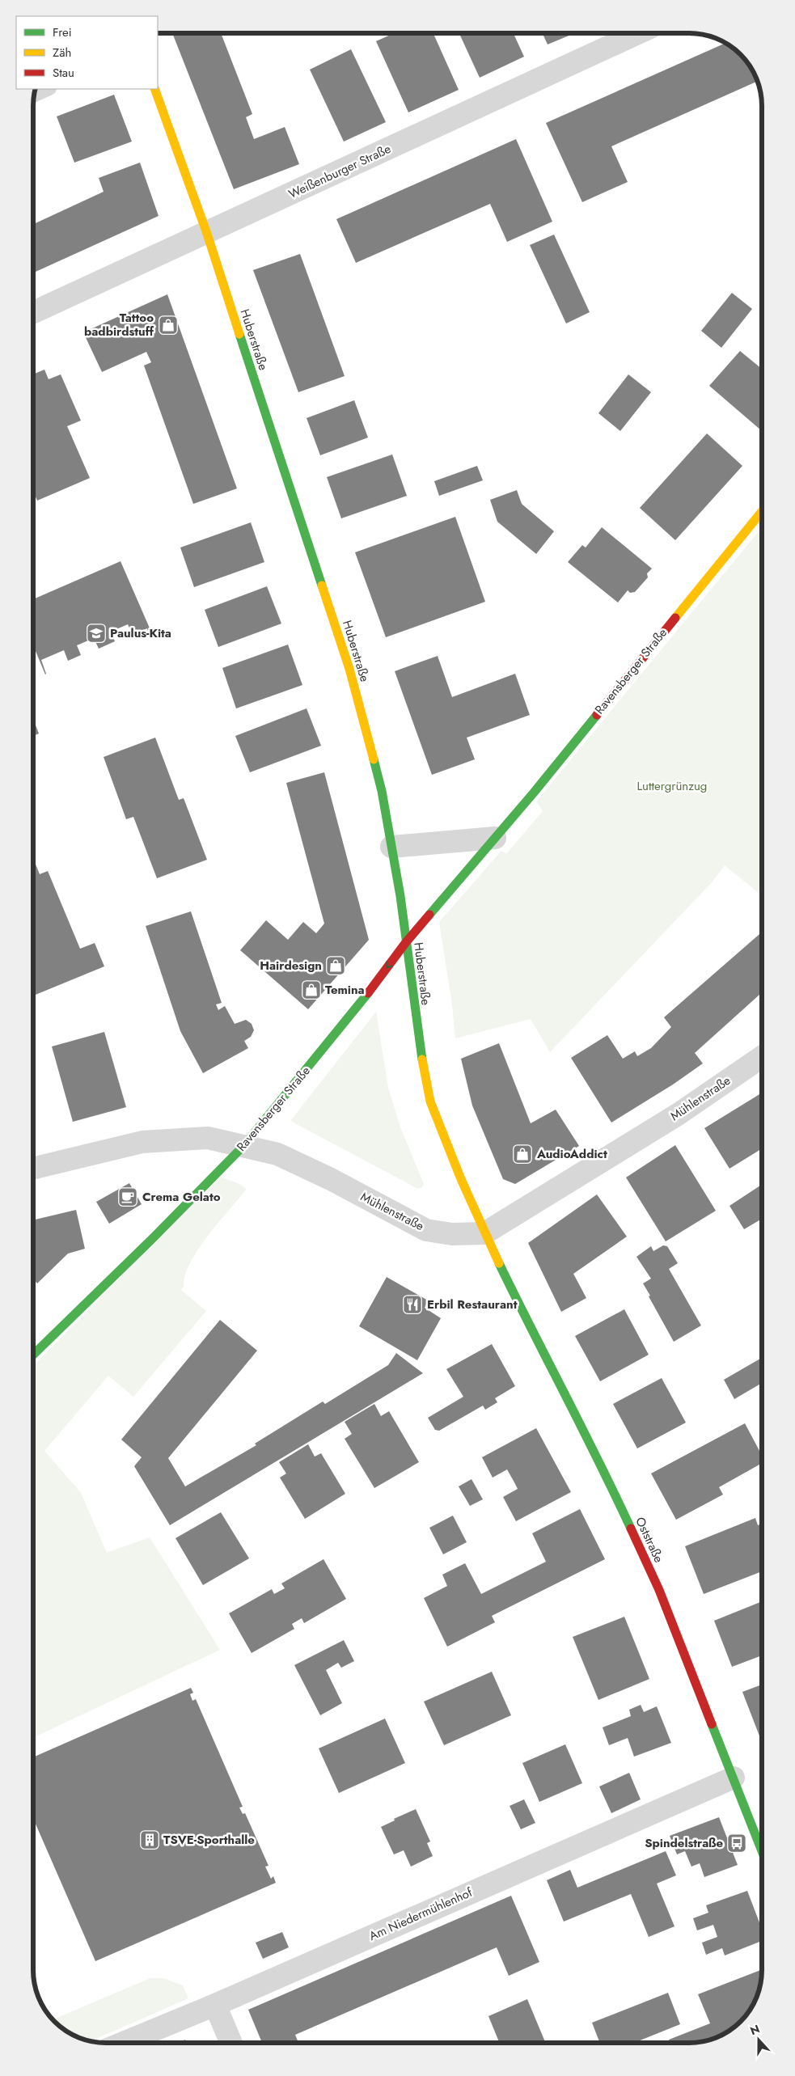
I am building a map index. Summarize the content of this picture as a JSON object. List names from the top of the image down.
{
  "streets": {
    "street": [
      "Weißenburger Straße",
      "Huberstraße",
      "Ravensberger Straße",
      "Mühlenstraße",
      "Oststraße",
      "Am Niedermühlenhof"
    ]
  },
  "crossings": [
    ["Weißenburger Straße", "Huberstraße"],
    ["Huberstraße", "Ravensberger Straße"],
    ["Huberstraße", "Mühlenstraße"],
    ["Huberstraße", "Oststraße"],
    ["Ravensberger Straße", "Mühlenstraße"],
    ["Mühlenstraße", "Oststraße"],
    ["Oststraße", "Am Niedermühlenhof"]
  ],
  "parks": ["Luttergrünzug"],
  "places": {
    "shop": [
      "Tattoo badbirdstuff",
      "Hairdesign",
      "Temina",
      "AudioAddict"
    ],
    "school or university": ["Paulus-Kita"],
    "cafe": ["Crema Gelato"],
    "restaurant": ["Erbil Restaurant"],
    "building": ["TSVE-Sporthalle"],
    "bus stop": ["Spindelstraße"]
  },
  "legend": ["Frei", "Zäh", "Stau"],
  "north": "top"
}
